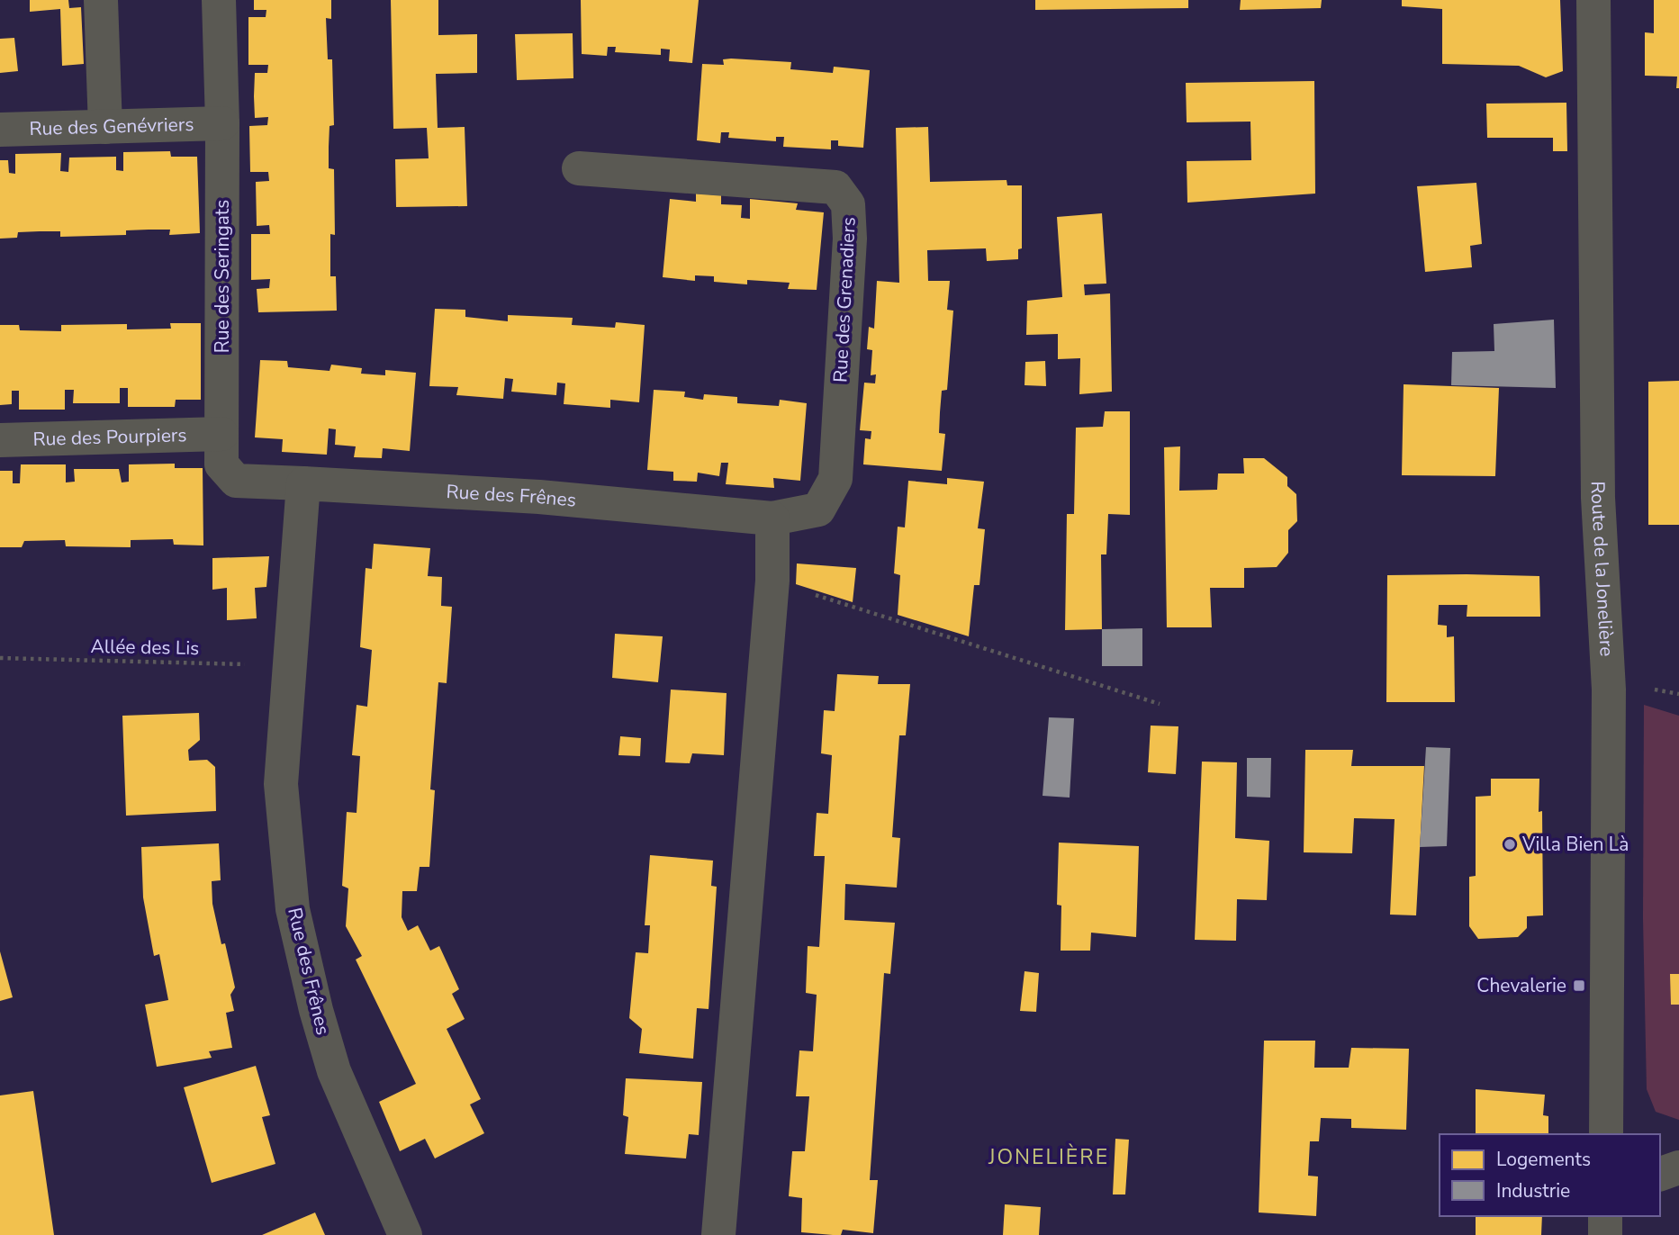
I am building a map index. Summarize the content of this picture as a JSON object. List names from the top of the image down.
{
  "streets": {
    "street": [
      "Rue des Genévriers",
      "Rue des Seringats",
      "Rue des Grenadiers",
      "Rue des Pourpiers",
      "Rue des Frênes",
      "Route de la Jonelière"
    ],
    "path": ["Allée des Lis"]
  },
  "crossings": [
    ["Rue des Genévriers", "Rue des Seringats"],
    ["Rue des Seringats", "Rue des Pourpiers"],
    ["Rue des Seringats", "Rue des Frênes"],
    ["Rue des Grenadiers", "Rue des Frênes"],
    ["Rue des Frênes", "Allée des Lis"]
  ],
  "districts": ["JONELIÈRE"],
  "places": {
    "other": ["Villa Bien Là"],
    "transit": ["Chevalerie"]
  },
  "legend": ["Logements", "Industrie"]
}
